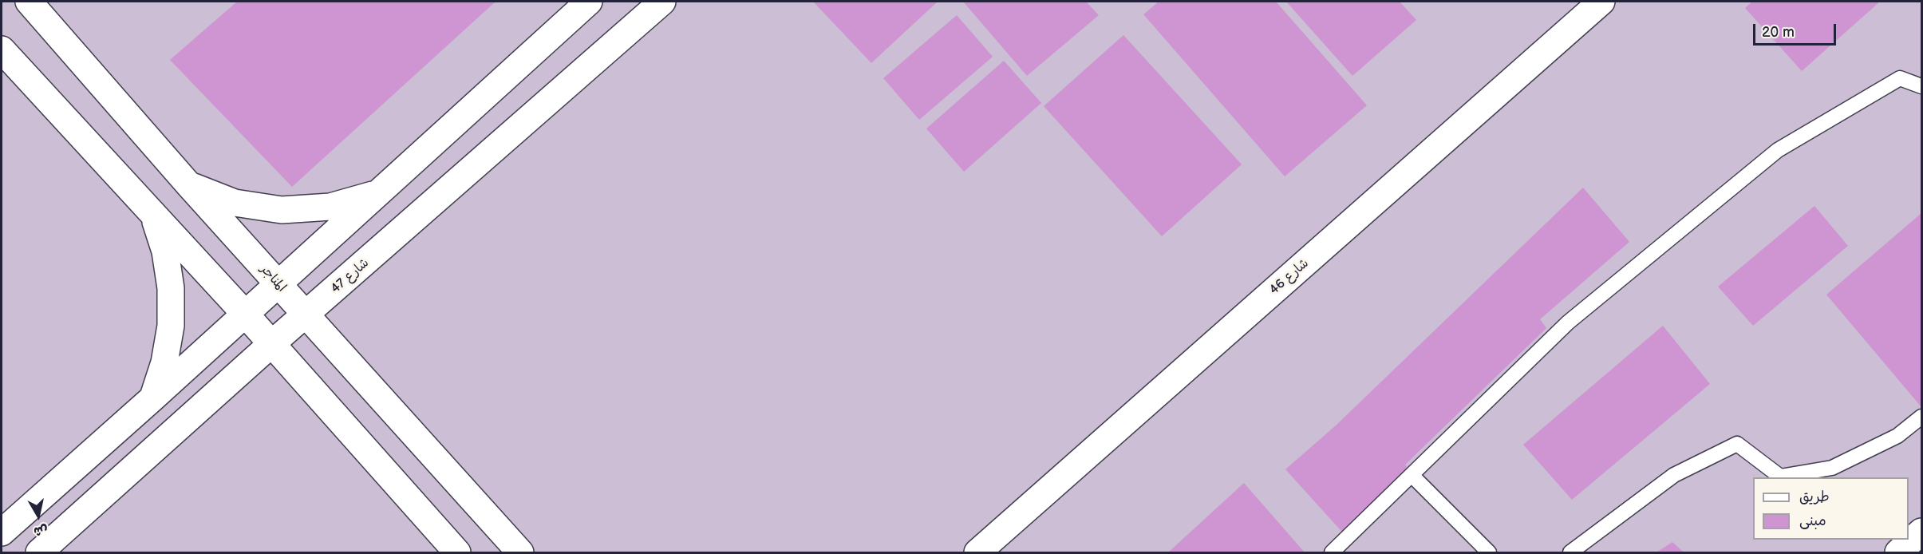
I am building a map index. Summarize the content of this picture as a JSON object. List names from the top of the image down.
{
  "streets": {
    "street": ["شارع 47", "شارع 46", "المناجر"]
  },
  "crossings": [
    ["شارع 47", "المناجر"]
  ],
  "legend": ["طريق", "مبنى"],
  "scale_bar": "20 m",
  "north": "bottom"
}
